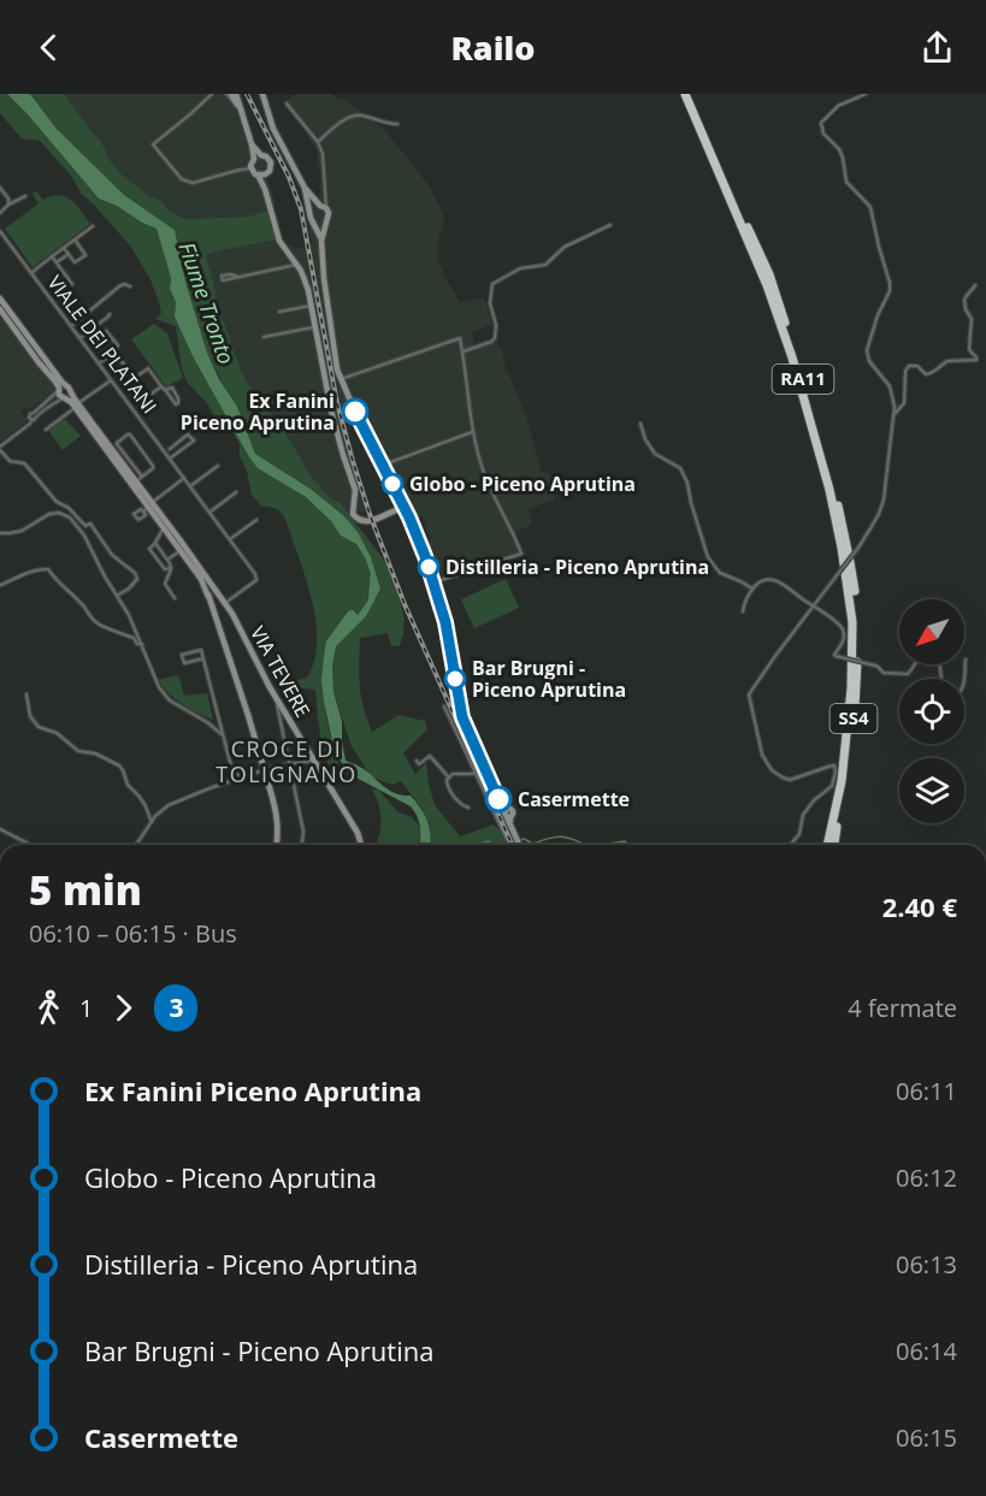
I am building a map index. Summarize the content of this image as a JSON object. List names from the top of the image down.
{
  "streets": {
    "highway": ["RA11", "SS4"],
    "main road": ["VIA TEVERE"],
    "street": ["VIALE DEI PLATANI"]
  },
  "crossings": [
    ["VIALE DEI PLATANI", "VIA TEVERE"],
    ["RA11", "SS4"]
  ],
  "districts": ["CROCE DI TOLIGNANO"],
  "water": ["Fiume Tronto"],
  "places": [
    "Ex Fanini Piceno Aprutina",
    "Globo - Piceno Aprutina",
    "Distilleria - Piceno Aprutina",
    "Bar Brugni - Piceno Aprutina",
    "Casermette"
  ],
  "lines": ["bus line 3"],
  "north": "bottom left",
  "page": {
    "header": "Railo",
    "heading": ["5 min", "06:10 – 06:15 · Bus", "2.40 €"],
    "legs": ["1", "3", "4 fermate"],
    "list": [
      {
        "name": "Ex Fanini Piceno Aprutina",
        "value": "06:11"
      },
      {
        "name": "Globo - Piceno Aprutina",
        "value": "06:12"
      },
      {
        "name": "Distilleria - Piceno Aprutina",
        "value": "06:13"
      },
      {
        "name": "Bar Brugni - Piceno Aprutina",
        "value": "06:14"
      },
      {
        "name": "Casermette",
        "value": "06:15"
      }
    ]
  }
}
